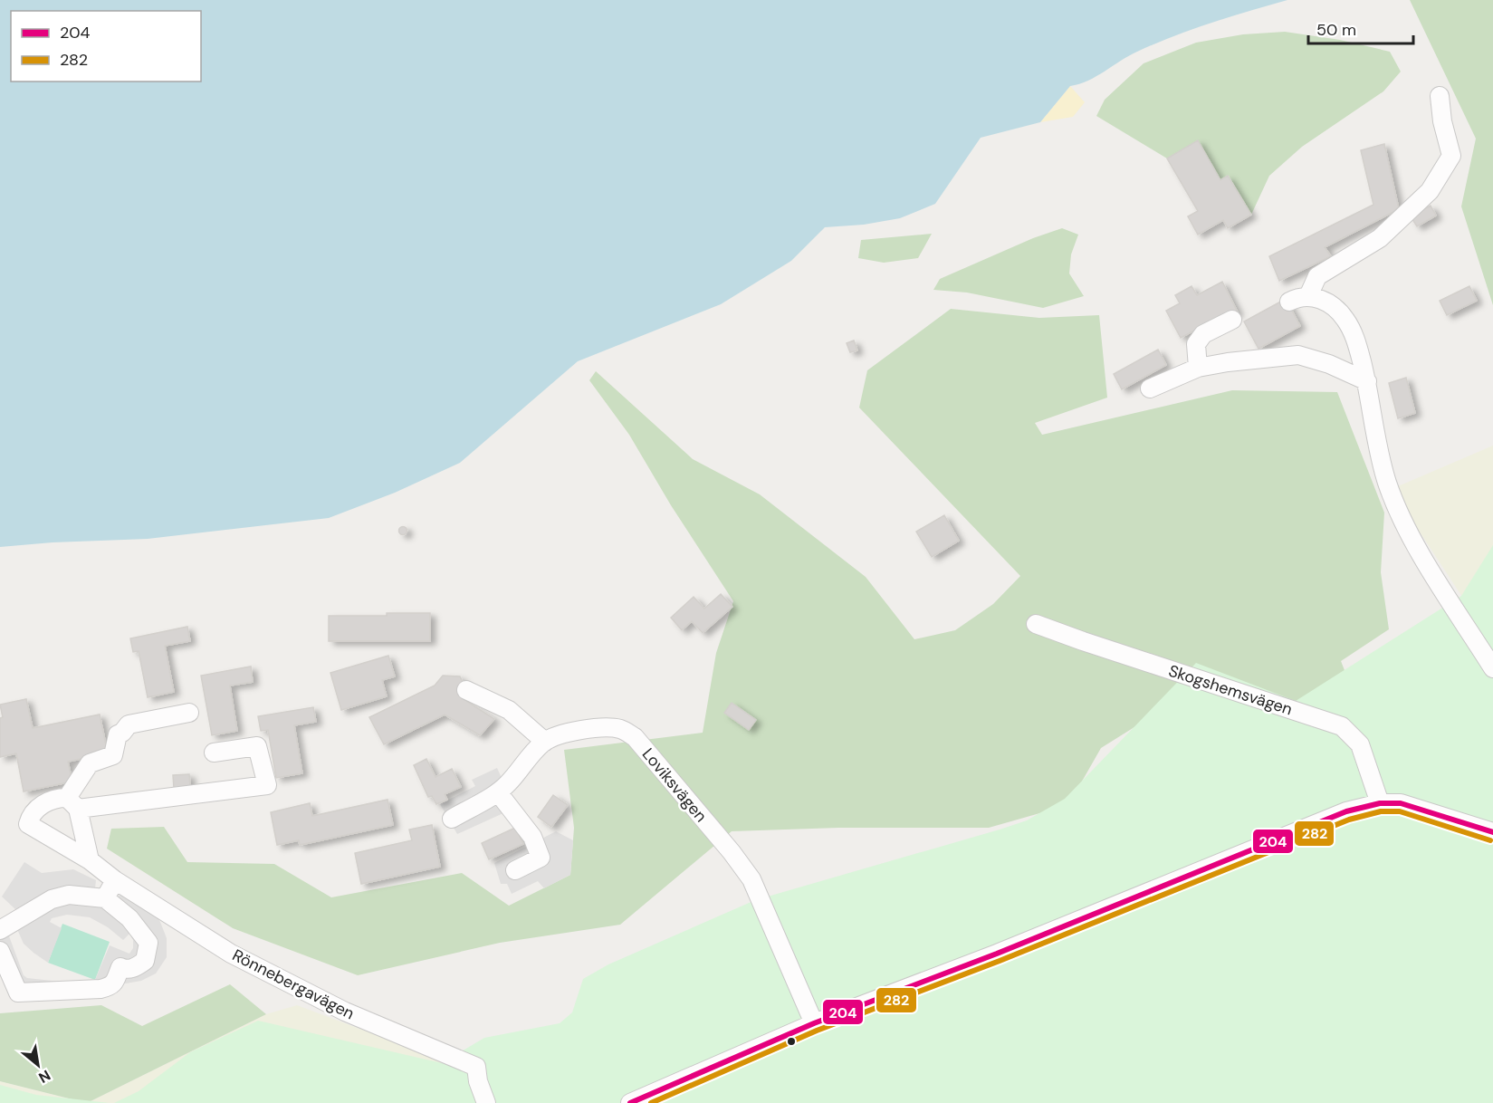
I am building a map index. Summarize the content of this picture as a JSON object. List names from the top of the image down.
{
  "streets": {
    "street": ["Skogshemsvägen", "Loviksvägen", "Rönnebergavägen"]
  },
  "lines": ["transit line 204", "transit line 282"],
  "legend": ["204", "282"],
  "scale_bar": "50 m",
  "north": "bottom right"
}
